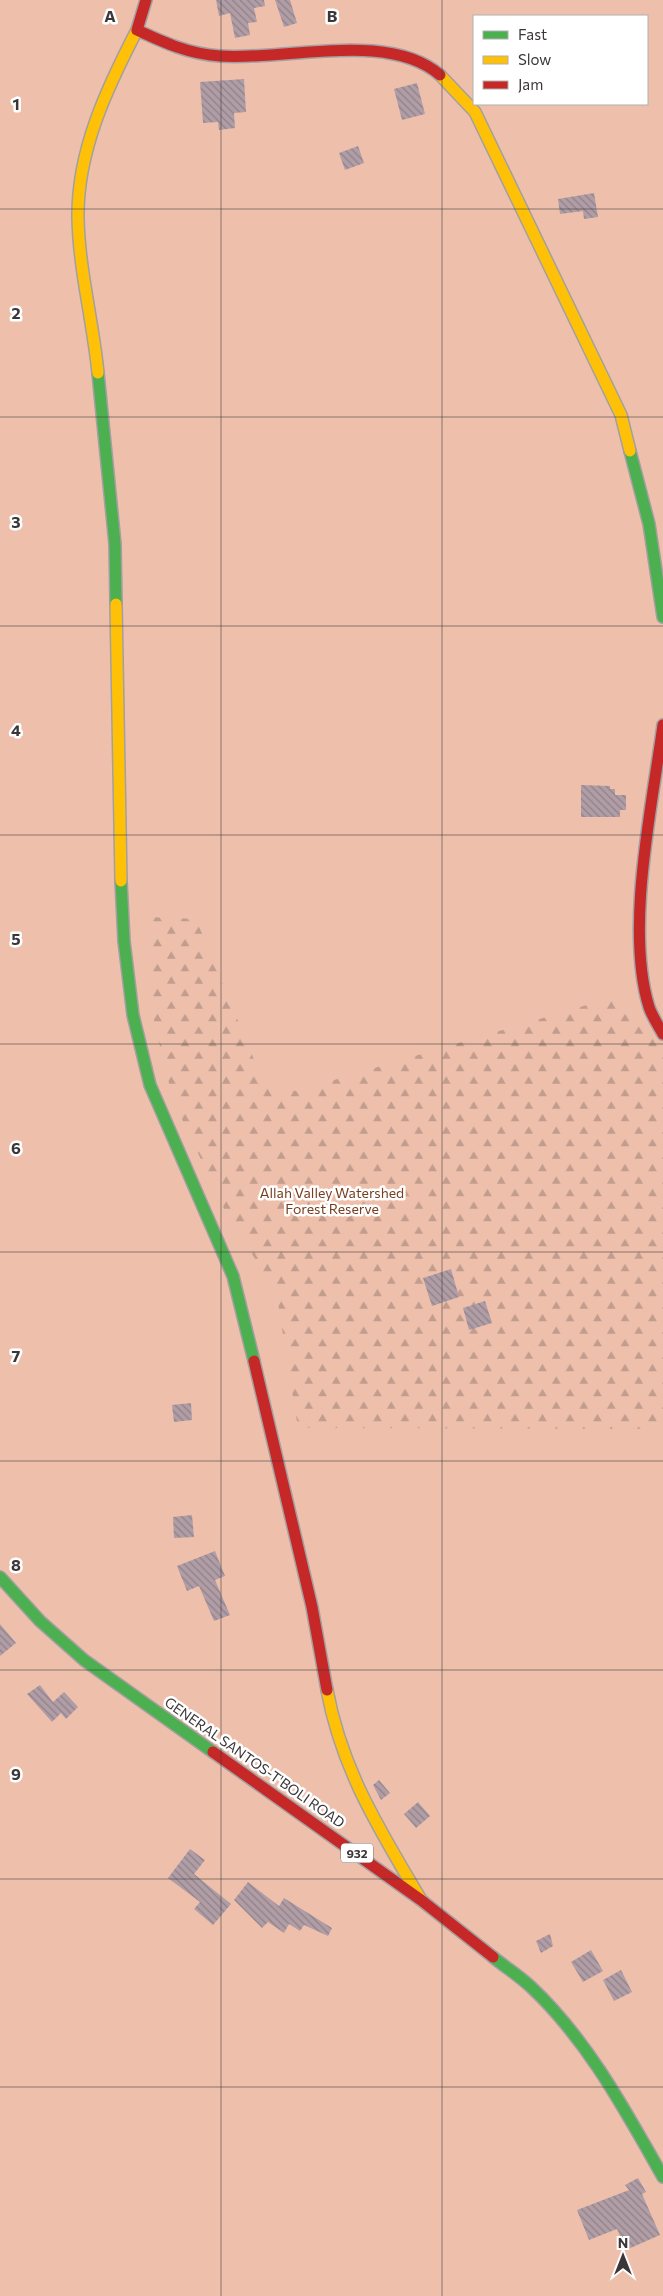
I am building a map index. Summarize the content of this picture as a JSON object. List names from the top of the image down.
{
  "streets": {
    "street": ["GENERAL SANTOS-T'BOLI ROAD", "932"]
  },
  "parks": ["Allah Valley Watershed Forest Reserve"],
  "legend": ["Fast", "Slow", "Jam"],
  "north": "top",
  "grid": {
    "columns": ["A", "B"],
    "rows": [
      "1",
      "2",
      "3",
      "4",
      "5",
      "6",
      "7",
      "8",
      "9"
    ]
  }
}
